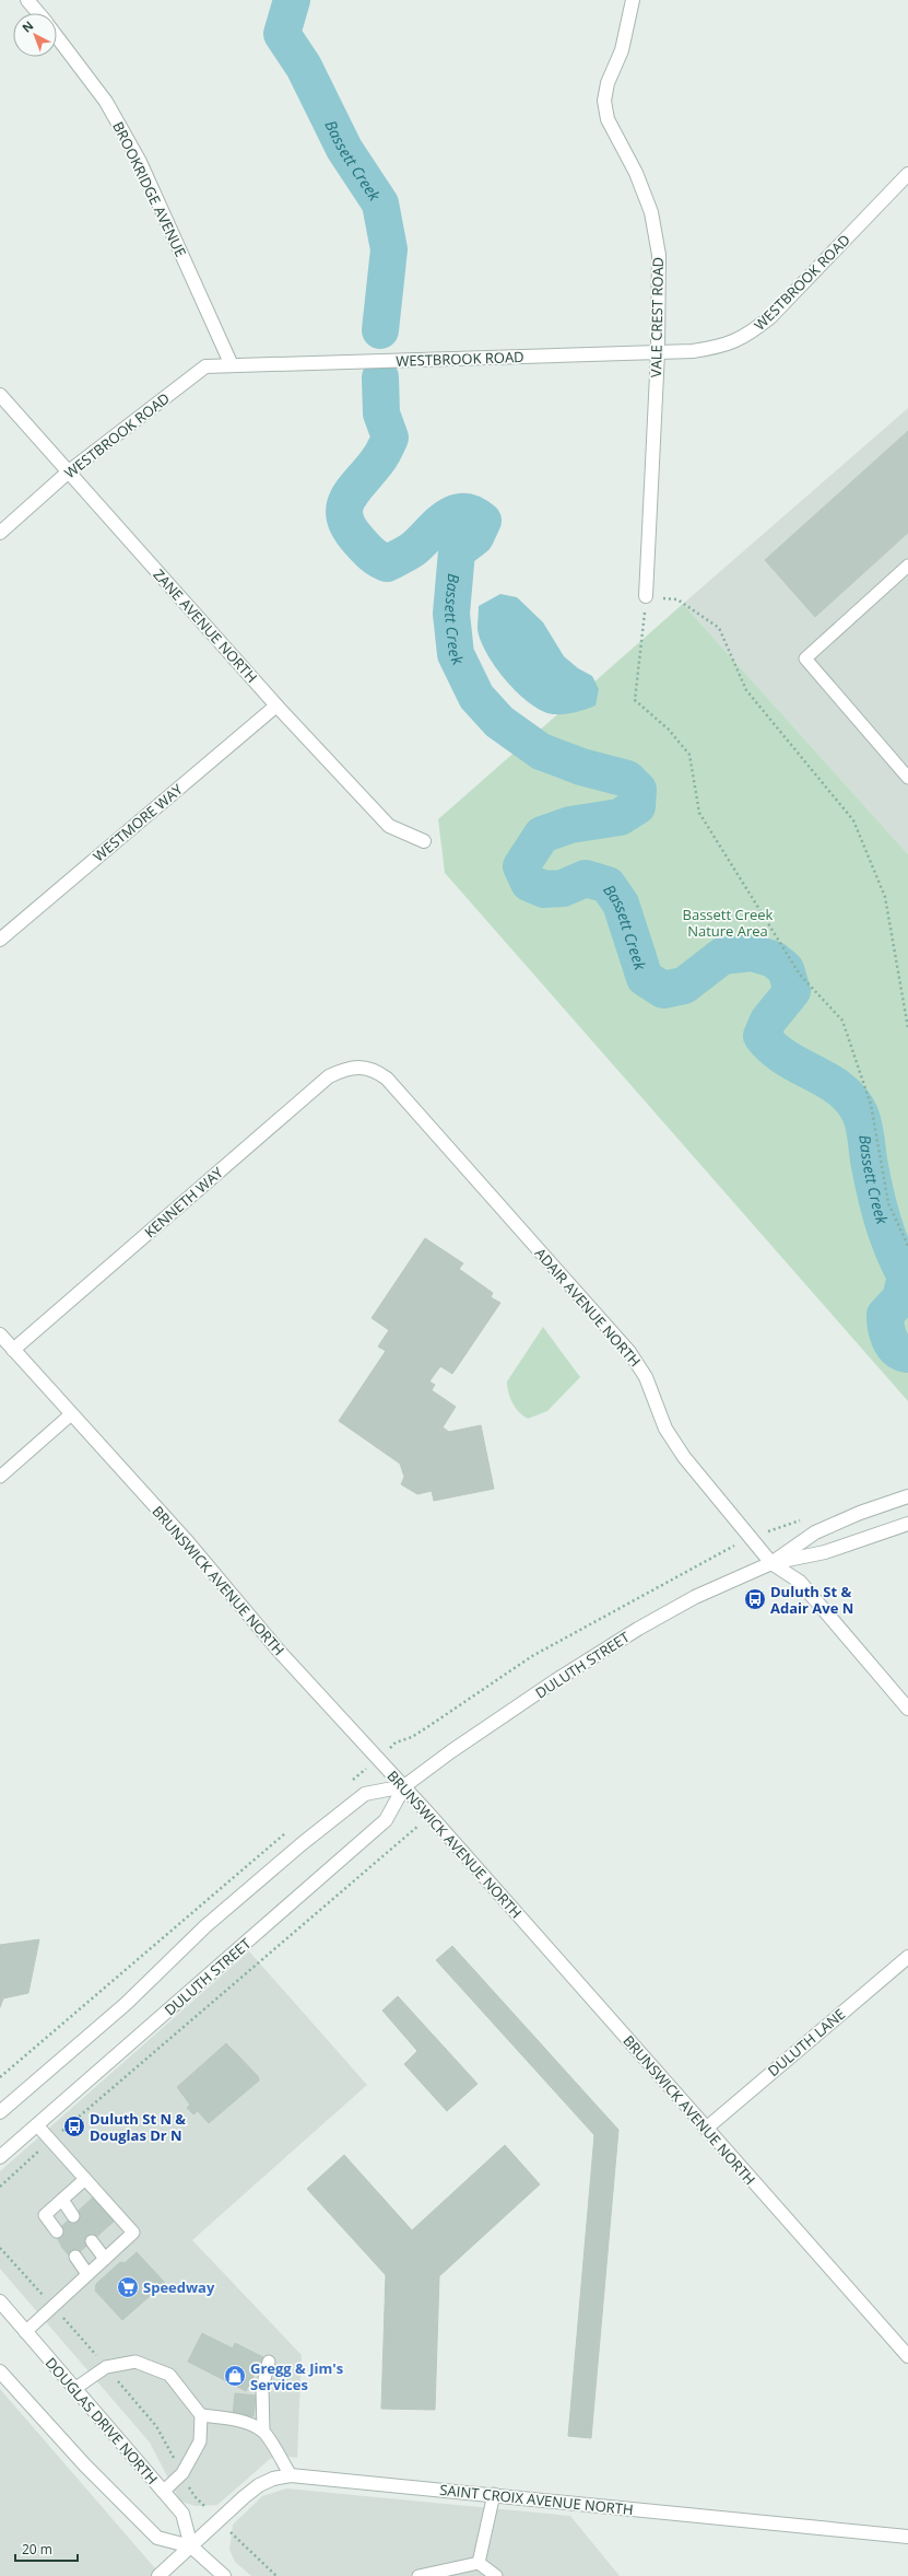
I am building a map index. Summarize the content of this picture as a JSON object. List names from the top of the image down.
{
  "streets": {
    "street": [
      "BROOKRIDGE AVENUE",
      "WESTBROOK ROAD",
      "VALE CREST ROAD",
      "ZANE AVENUE NORTH",
      "WESTMORE WAY",
      "KENNETH WAY",
      "ADAIR AVENUE NORTH",
      "BRUNSWICK AVENUE NORTH",
      "DULUTH STREET",
      "DULUTH LANE",
      "DOUGLAS DRIVE NORTH",
      "SAINT CROIX AVENUE NORTH"
    ]
  },
  "crossings": [
    ["BROOKRIDGE AVENUE", "WESTBROOK ROAD"],
    ["WESTBROOK ROAD", "VALE CREST ROAD"],
    ["WESTBROOK ROAD", "ZANE AVENUE NORTH"],
    ["ZANE AVENUE NORTH", "WESTMORE WAY"],
    ["KENNETH WAY", "ADAIR AVENUE NORTH"],
    ["KENNETH WAY", "BRUNSWICK AVENUE NORTH"],
    ["ADAIR AVENUE NORTH", "DULUTH STREET"],
    ["BRUNSWICK AVENUE NORTH", "DULUTH STREET"],
    ["BRUNSWICK AVENUE NORTH", "DULUTH LANE"],
    ["DOUGLAS DRIVE NORTH", "SAINT CROIX AVENUE NORTH"]
  ],
  "water": ["Bassett Creek"],
  "parks": ["Bassett Creek Nature Area"],
  "places": {
    "bus stop": ["Duluth St & Adair Ave N", "Duluth St N & Douglas Dr N"],
    "supermarket": ["Speedway"],
    "shop": ["Gregg & Jim's Services"]
  },
  "scale_bar": "20 m",
  "north": "top left"
}
